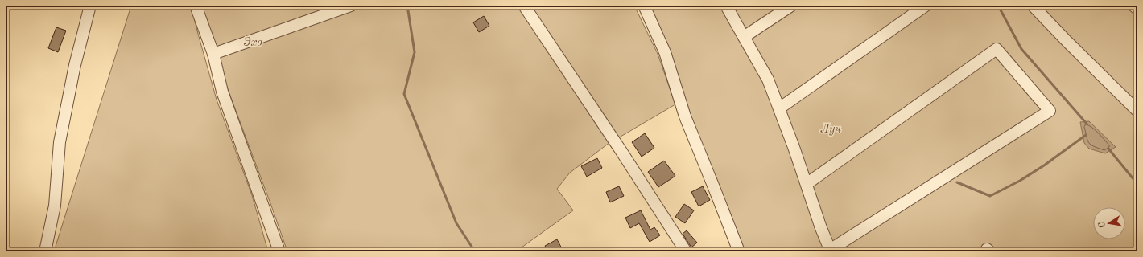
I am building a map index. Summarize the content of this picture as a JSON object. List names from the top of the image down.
{
  "parks": ["Эхо", "Луч"],
  "north": "left"
}
